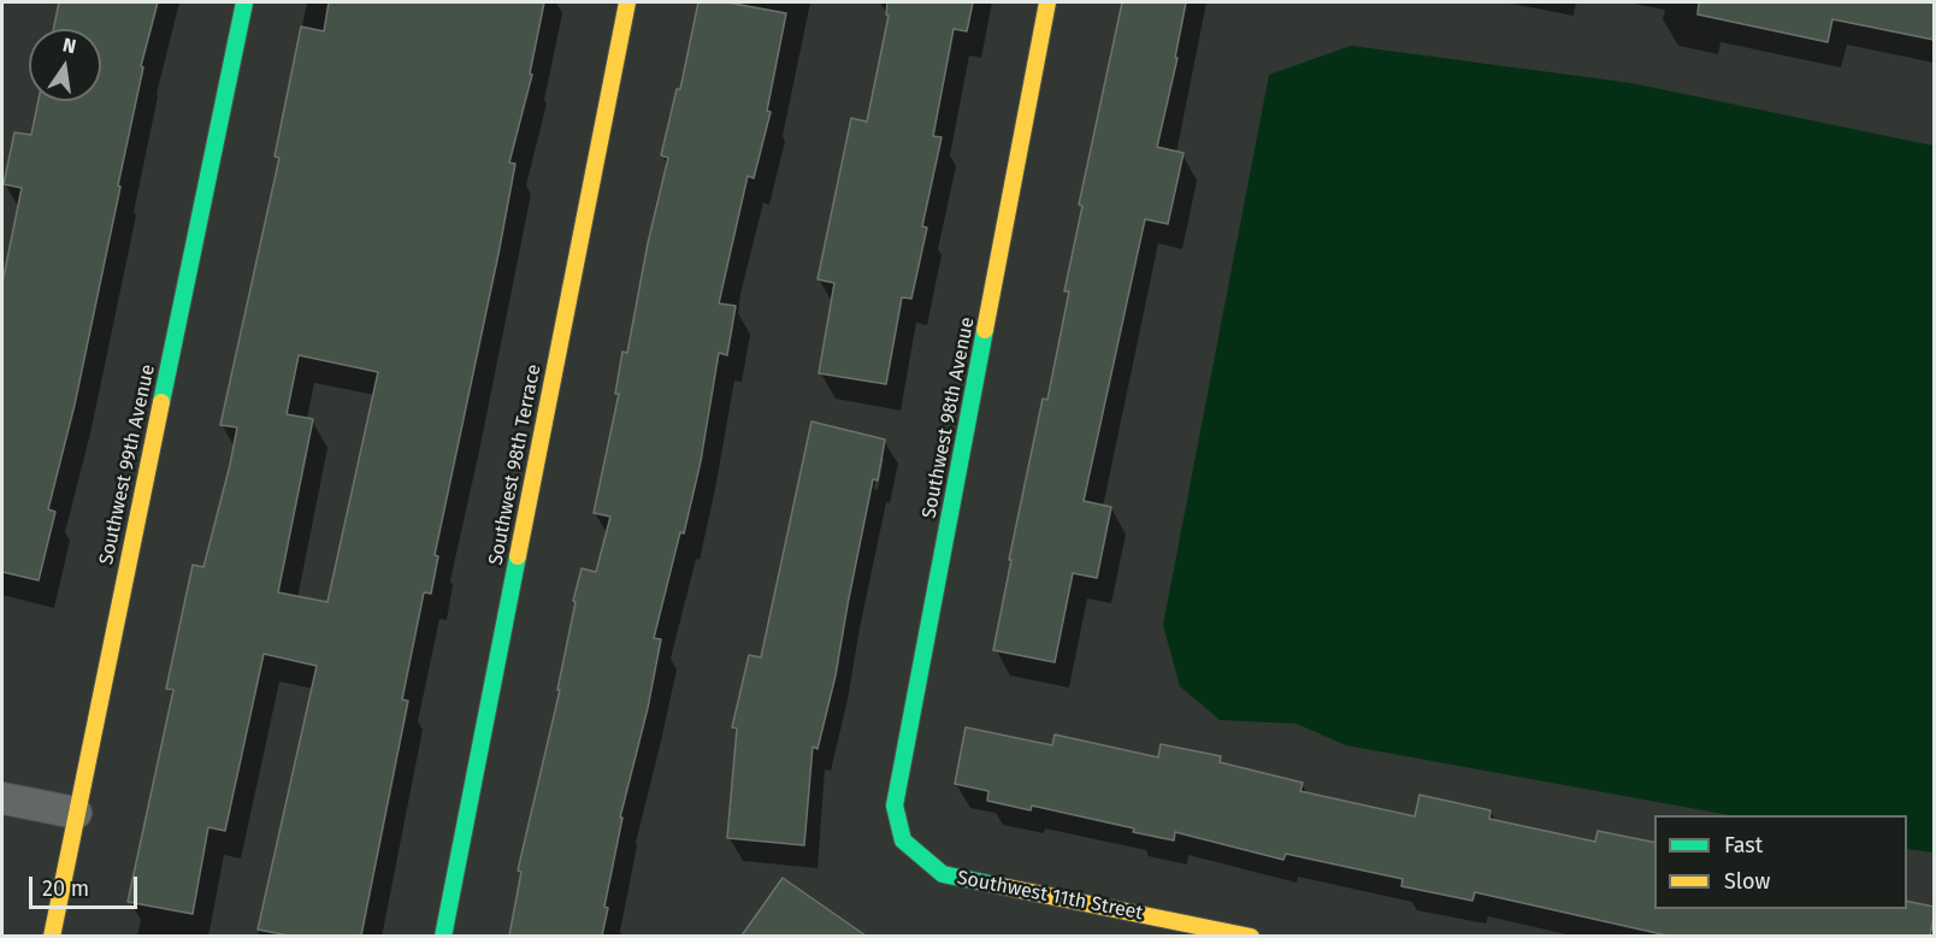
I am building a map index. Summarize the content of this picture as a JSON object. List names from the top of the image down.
{
  "streets": {
    "street": [
      "Southwest 98th Avenue",
      "Southwest 99th Avenue",
      "Southwest 98th Terrace",
      "Southwest 11th Street"
    ]
  },
  "crossings": [
    ["Southwest 98th Avenue", "Southwest 11th Street"]
  ],
  "legend": ["Fast", "Slow"],
  "scale_bar": "20 m",
  "north": "top"
}
